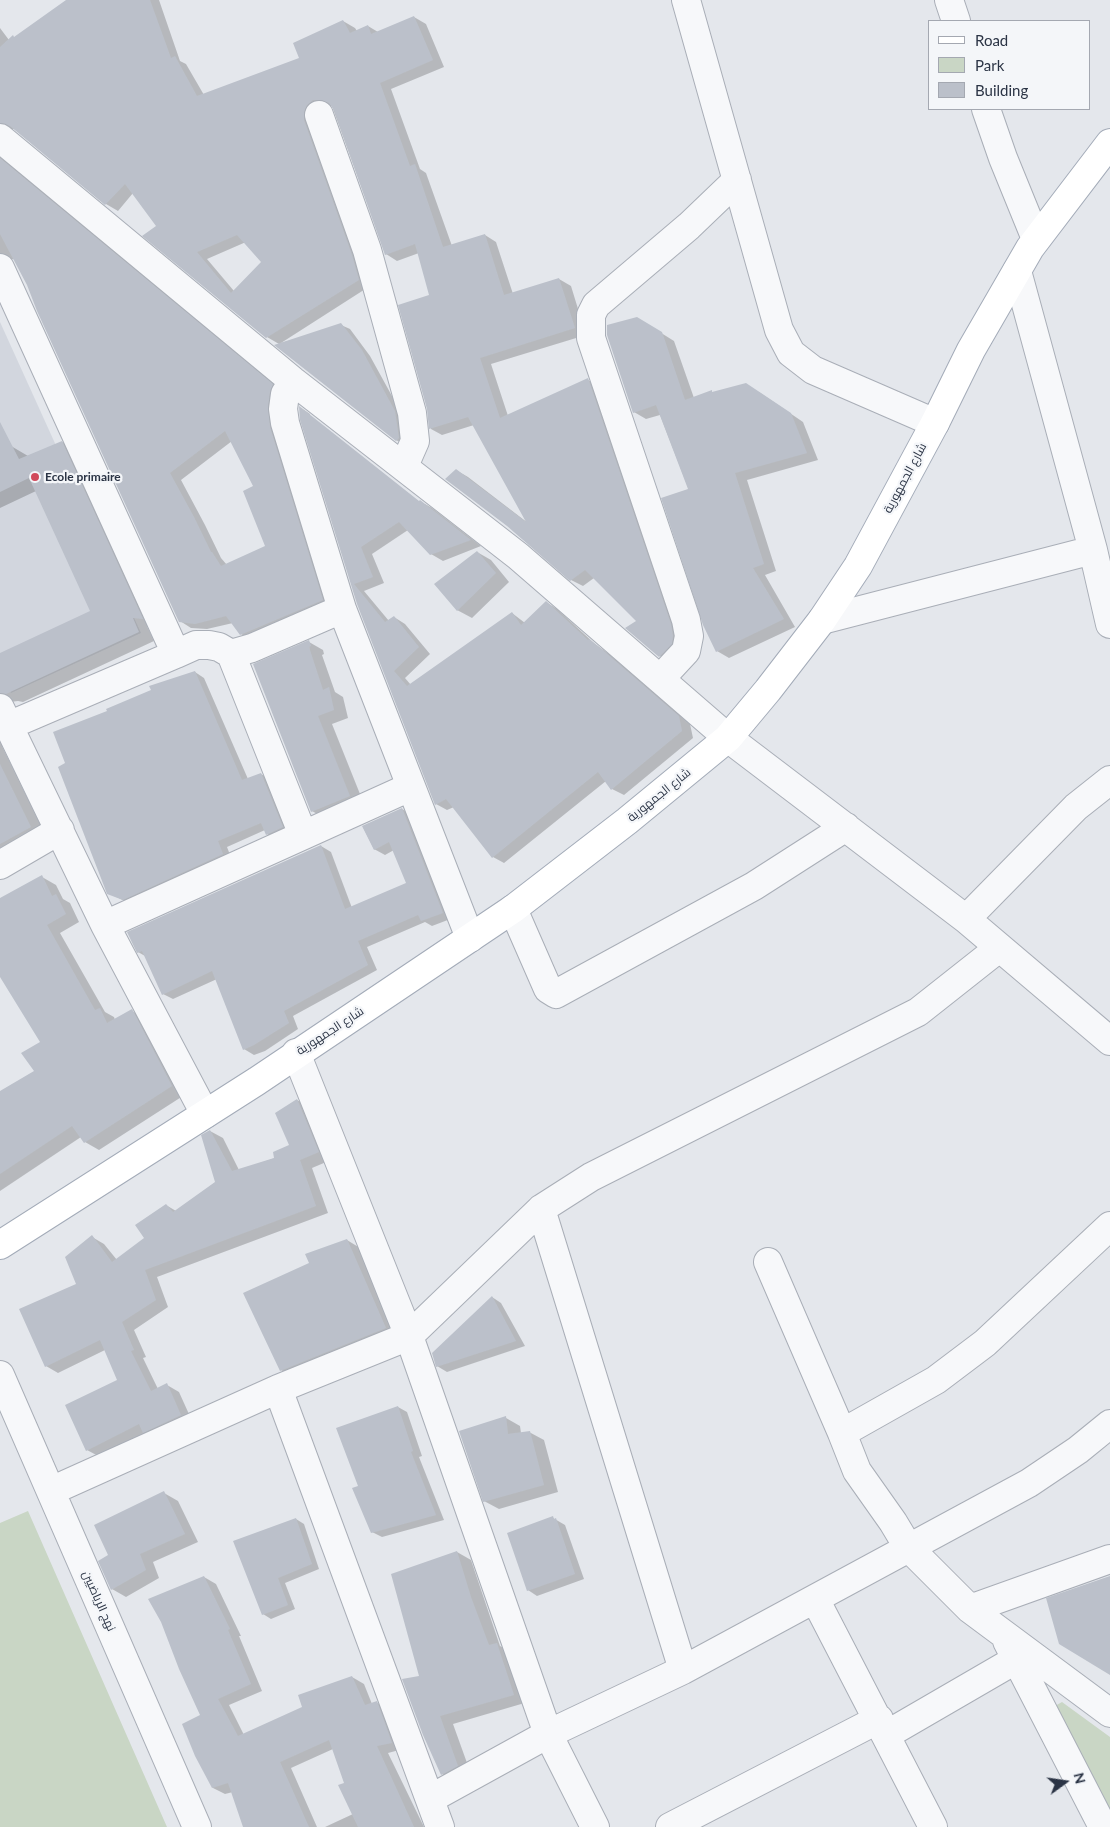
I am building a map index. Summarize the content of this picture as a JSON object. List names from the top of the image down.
{
  "streets": {
    "main road": ["شارع الجمهورية"],
    "street": ["نهج الرياضيين"]
  },
  "places": ["Ecole primaire"],
  "legend": ["Road", "Park", "Building"],
  "north": "right"
}
